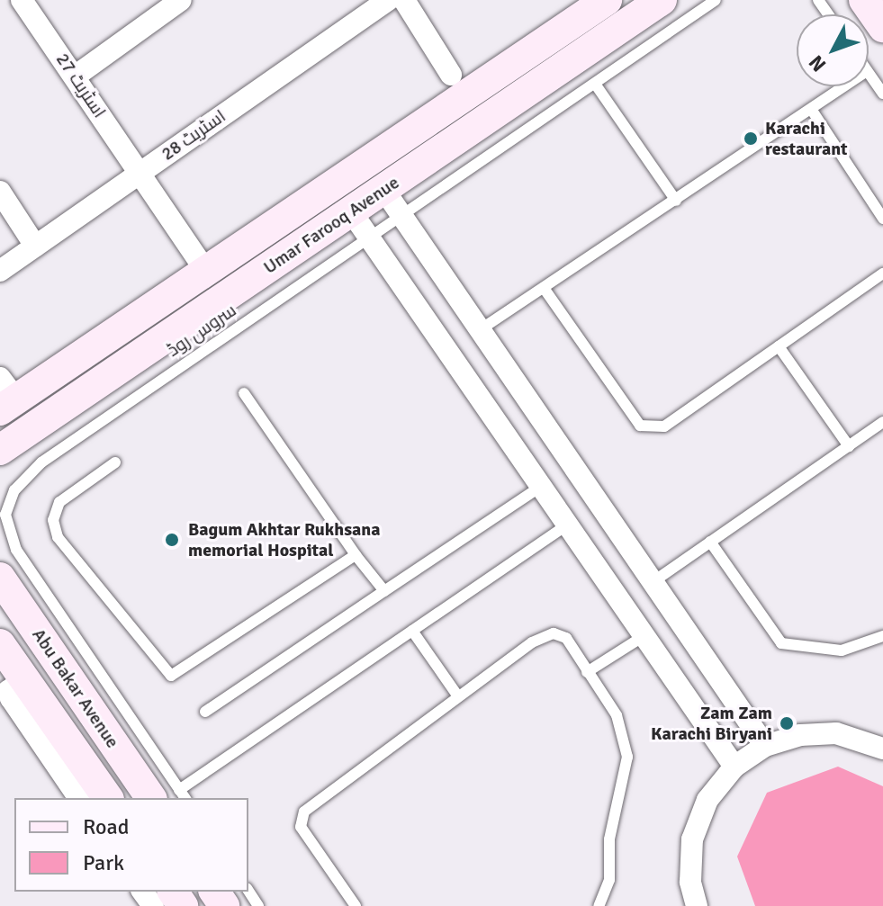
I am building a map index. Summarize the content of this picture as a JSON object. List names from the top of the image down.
{
  "streets": {
    "main road": ["Umar Farooq Avenue", "Abu Bakar Avenue"],
    "street": ["اسٹریٹ 27", "اسٹریٹ 28"],
    "lane": ["سروس روڈ"]
  },
  "crossings": [
    ["اسٹریٹ 27", "اسٹریٹ 28"],
    ["اسٹریٹ 27", "Umar Farooq Avenue"],
    ["سروس روڈ", "Abu Bakar Avenue"]
  ],
  "places": ["Karachi restaurant", "Bagum Akhtar Rukhsana memorial Hospital", "Zam Zam Karachi Biryani"],
  "legend": ["Road", "Park"],
  "north": "bottom left"
}
